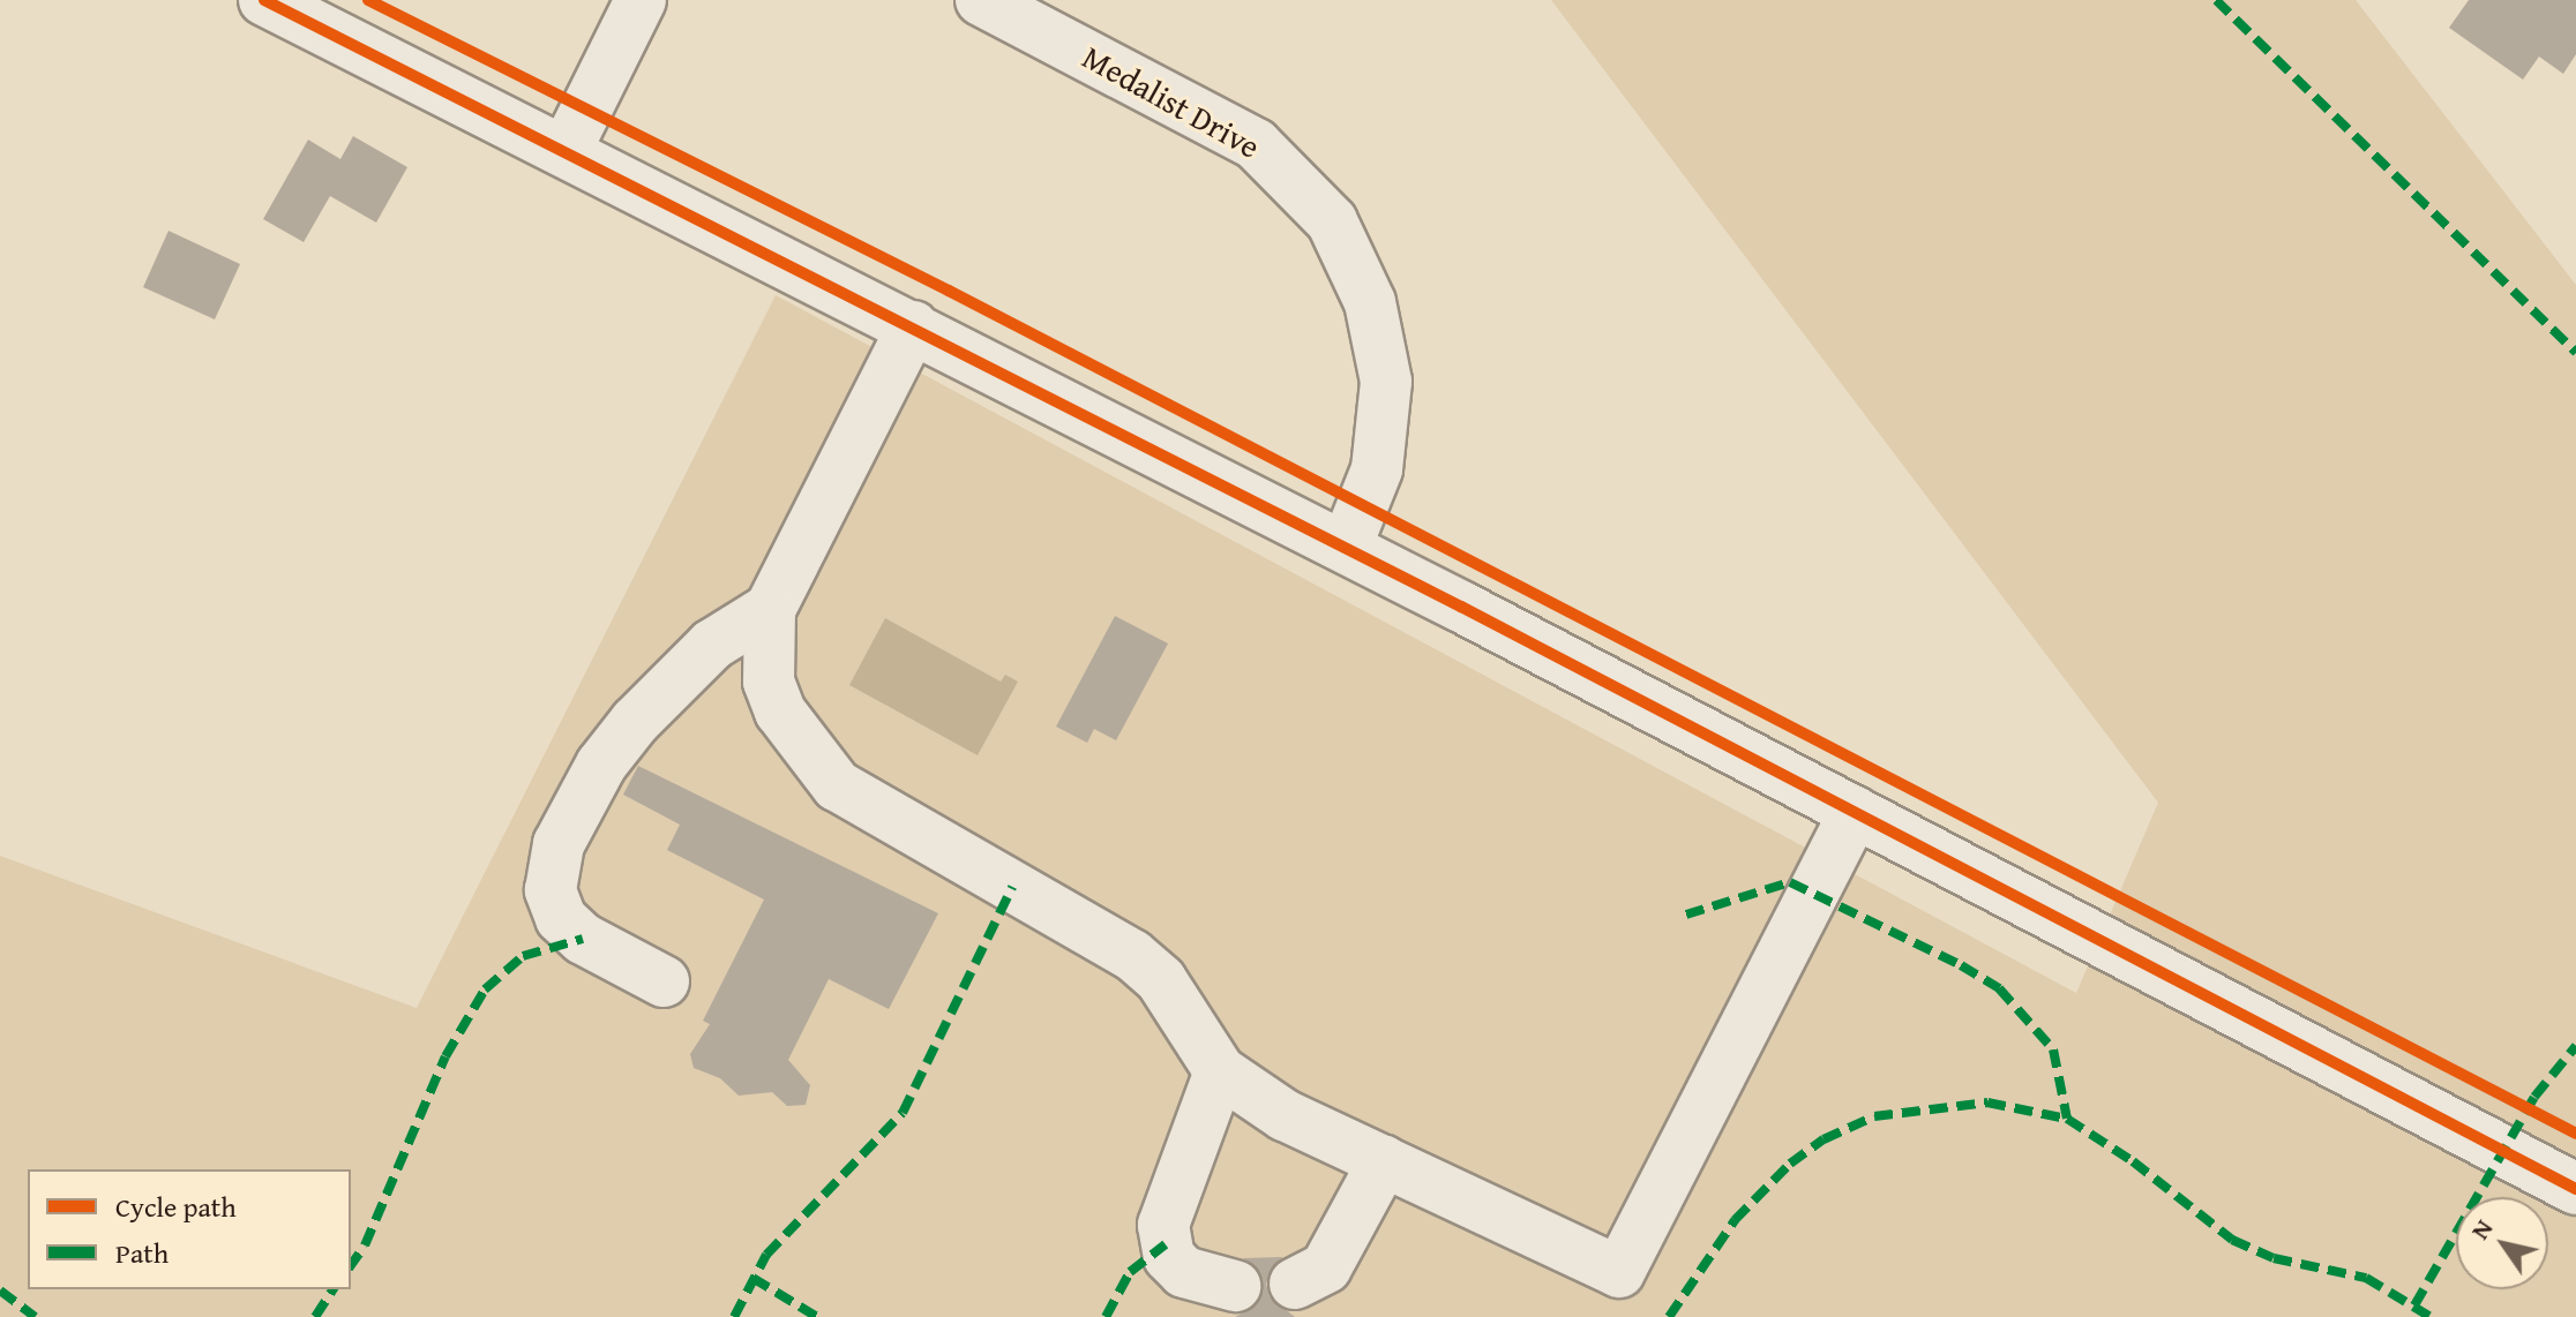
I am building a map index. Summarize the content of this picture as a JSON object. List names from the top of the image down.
{
  "streets": {
    "street": ["Medalist Drive"]
  },
  "legend": ["Cycle path", "Path"],
  "north": "top left"
}
